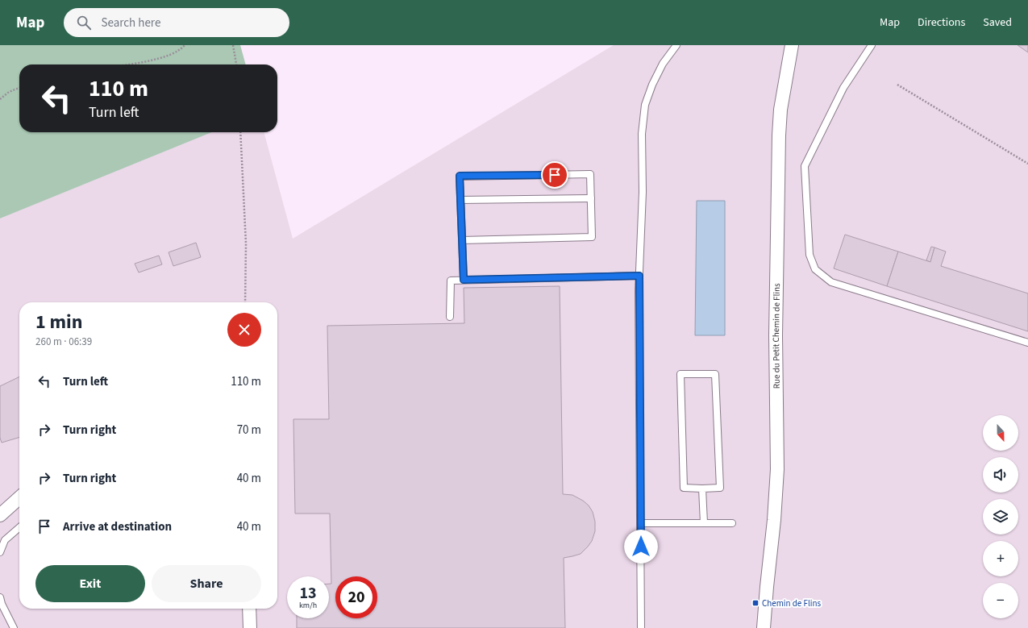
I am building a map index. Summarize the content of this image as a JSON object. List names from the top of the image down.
{
  "streets": {
    "street": ["Rue du Petit Chemin de Flins"]
  },
  "places": {
    "transit": ["Chemin de Flins"]
  },
  "north": "bottom",
  "page": {
    "header": "Map",
    "search": "Search here",
    "nav": ["Map", "Directions", "Saved"],
    "turn": ["110 m", "Turn left"],
    "heading": ["1 min", "260 m · 06:39"],
    "list": [
      {
        "name": "Turn left",
        "value": "110 m"
      },
      {
        "name": "Turn right",
        "value": "70 m"
      },
      {
        "name": "Turn right",
        "value": "40 m"
      },
      {
        "name": "Arrive at destination",
        "value": "40 m"
      }
    ],
    "map_buttons": ["+", "−"],
    "buttons": ["Exit", "Share"],
    "speed": "13 km/h",
    "limit": "20"
  }
}
